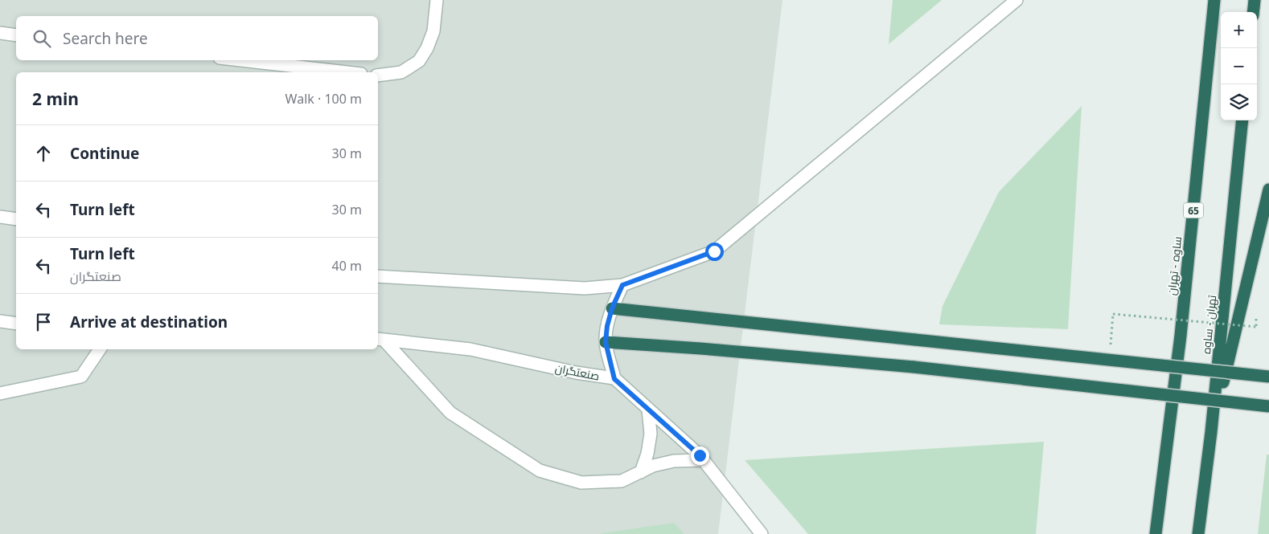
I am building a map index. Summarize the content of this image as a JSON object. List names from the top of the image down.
{
  "streets": {
    "highway": ["65", "ساوه - تهران", "تهران - ساوه"],
    "street": ["صنعتگران"]
  },
  "page": {
    "map_buttons": ["+", "−"],
    "search": "Search here",
    "heading": ["2 min", "Walk · 100 m"],
    "list": [
      ["Continue", "30 m"],
      ["Turn left", "30 m"],
      ["Turn left", "صنعتگران", "40 m"],
      "Arrive at destination"
    ]
  }
}
